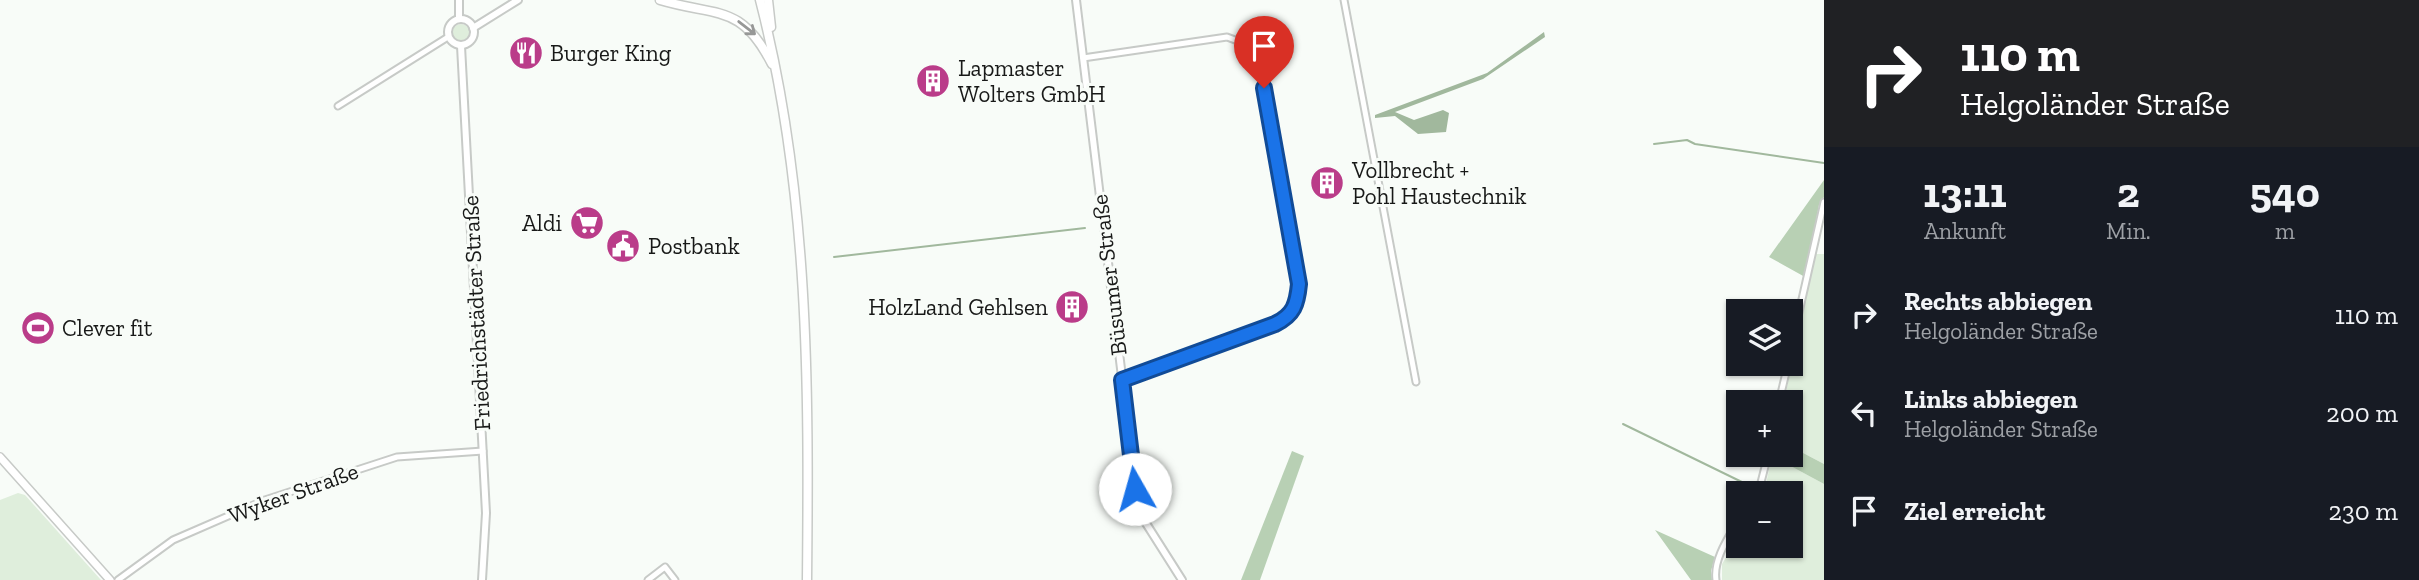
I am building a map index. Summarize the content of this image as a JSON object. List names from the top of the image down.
{
  "streets": {
    "street": ["Büsumer Straße", "Friedrichstädter Straße", "Wyker Straße"]
  },
  "crossings": [
    ["Friedrichstädter Straße", "Wyker Straße"]
  ],
  "places": {
    "restaurant": ["Burger King"],
    "building": ["Lapmaster Wolters GmbH", "Vollbrecht + Pohl Haustechnik", "HolzLand Gehlsen"],
    "supermarket": ["Aldi"],
    "public building": ["Postbank"],
    "sports": ["Clever fit"]
  },
  "page": {
    "turn": ["110 m", "Helgoländer Straße"],
    "eta": [
      "13:11",
      "Ankunft",
      "2",
      "Min.",
      "540",
      "m"
    ],
    "list": [
      {
        "name": "Rechts abbiegen",
        "note": "Helgoländer Straße",
        "value": "110 m"
      },
      {
        "name": "Links abbiegen",
        "note": "Helgoländer Straße",
        "value": "200 m"
      },
      {
        "name": "Ziel erreicht",
        "value": "230 m"
      }
    ],
    "map_buttons": ["+", "−"]
  }
}
